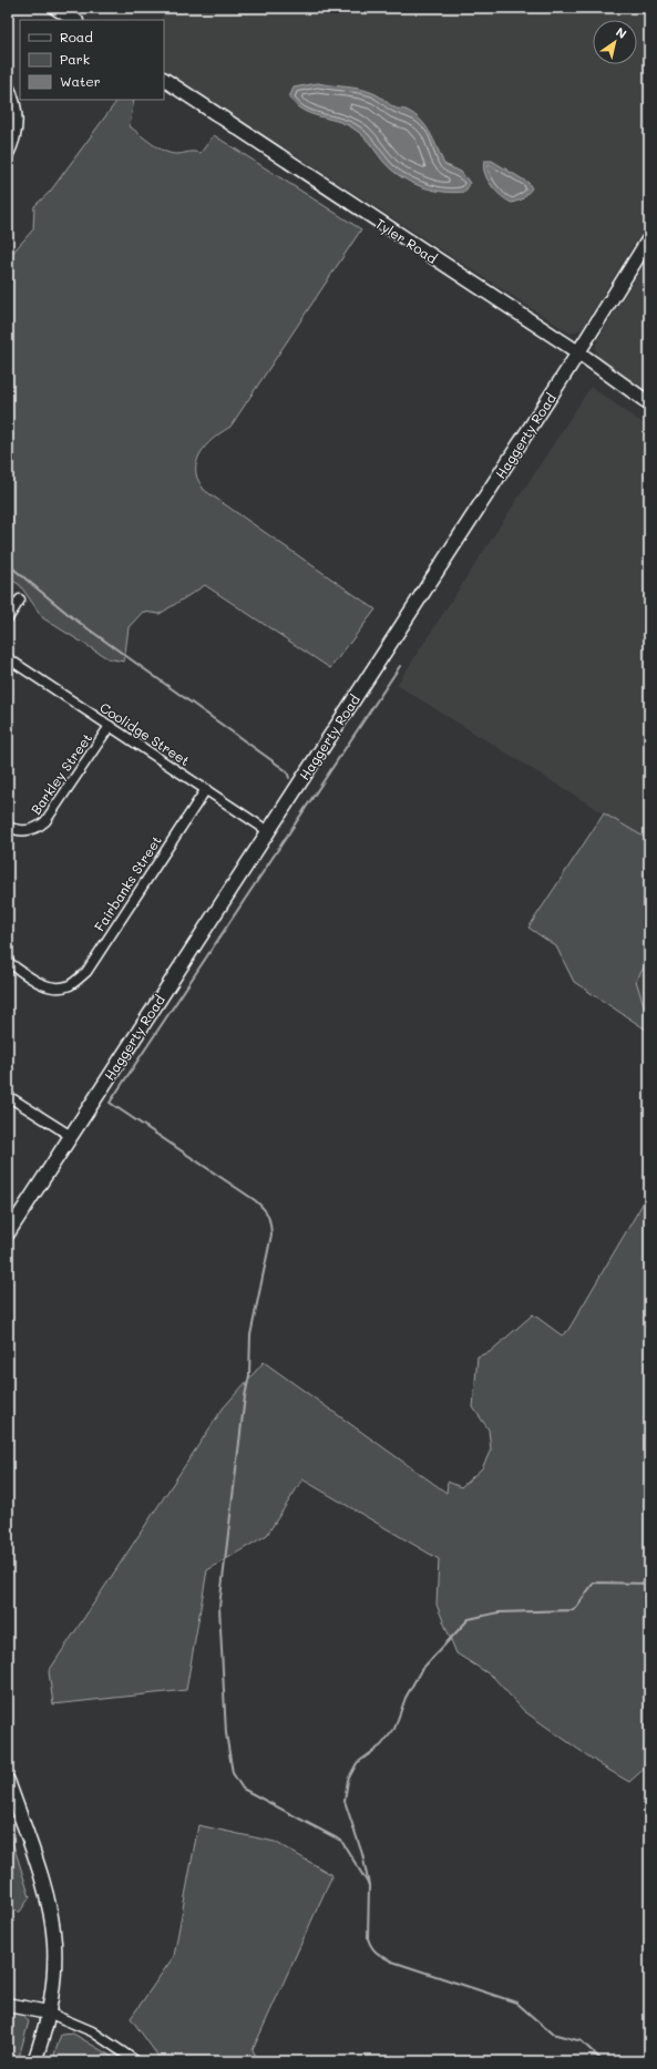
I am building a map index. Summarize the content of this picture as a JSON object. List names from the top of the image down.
{
  "streets": {
    "main road": ["Tyler Road", "Haggerty Road"],
    "street": ["Coolidge Street", "Barkley Street", "Fairbanks Street"]
  },
  "crossings": [
    ["Tyler Road", "Haggerty Road"],
    ["Haggerty Road", "Coolidge Street"],
    ["Coolidge Street", "Barkley Street"],
    ["Coolidge Street", "Fairbanks Street"]
  ],
  "legend": ["Road", "Park", "Water"],
  "north": "top right"
}
